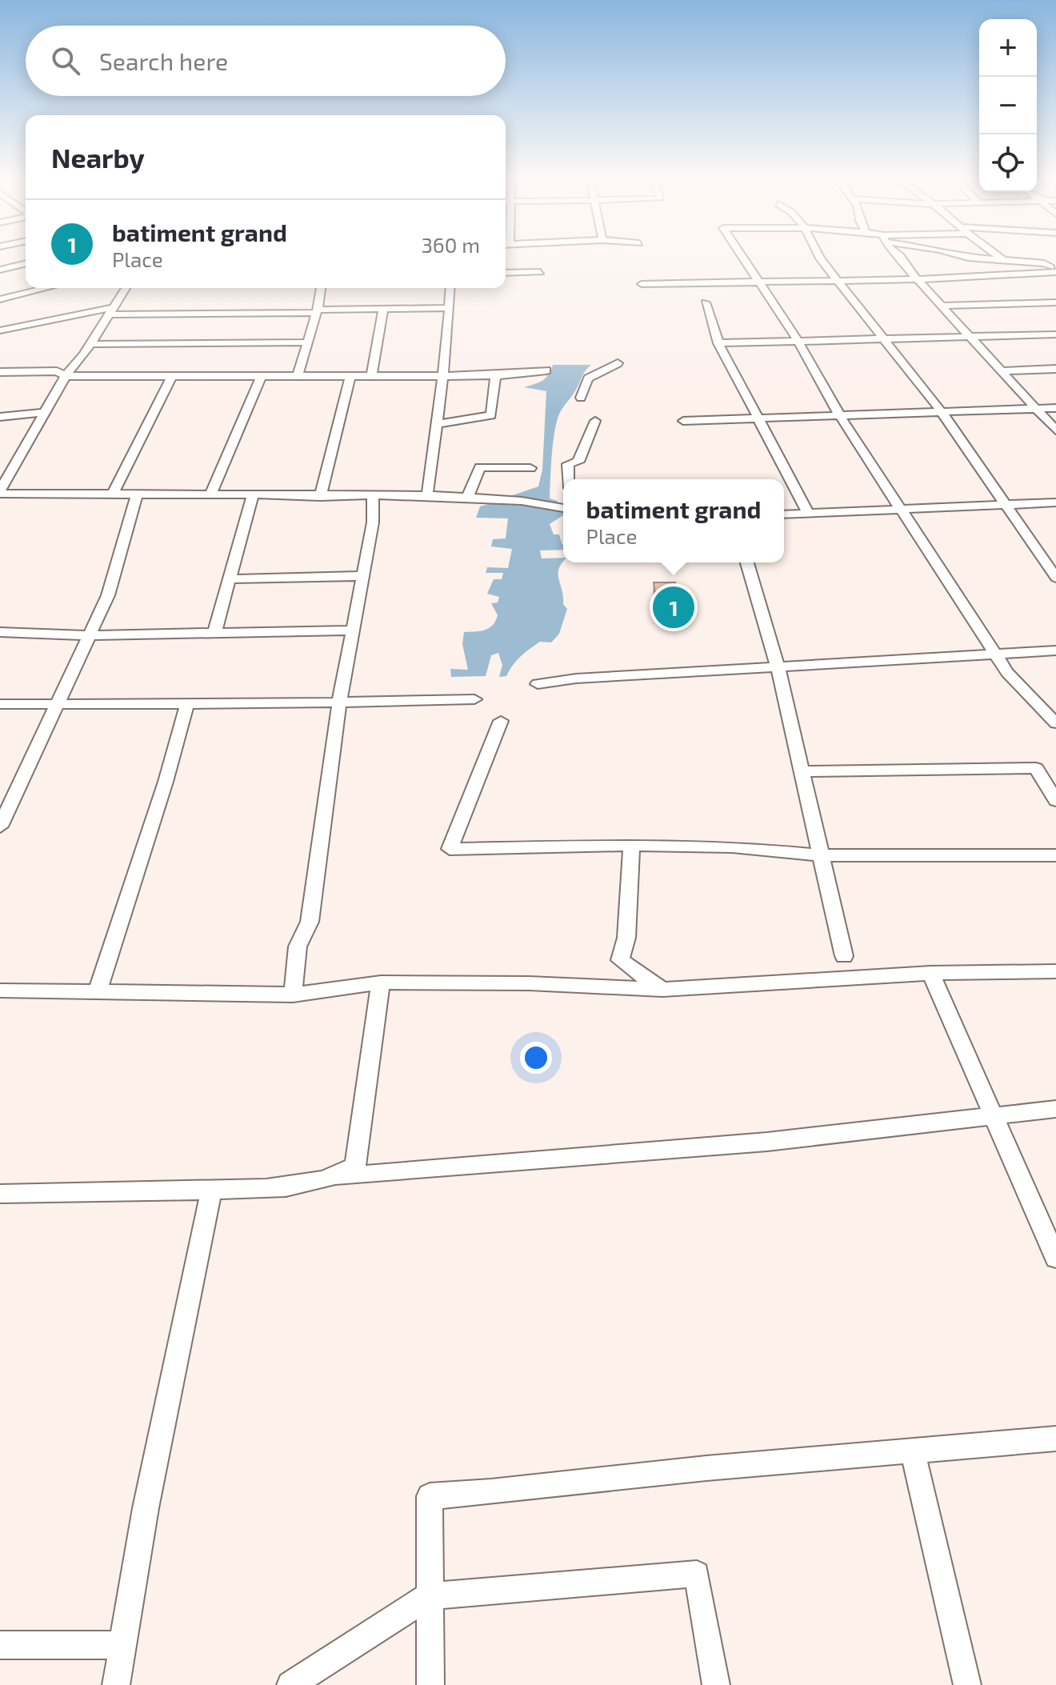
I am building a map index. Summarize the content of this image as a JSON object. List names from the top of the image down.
{
  "page": {
    "map_buttons": ["+", "−"],
    "search": "Search here",
    "heading": "Nearby",
    "list": [
      {
        "mark": "1",
        "name": "batiment grand",
        "note": "Place",
        "value": "360 m"
      }
    ],
    "popup": ["batiment grand", "Place"],
    "pins": "1"
  }
}
